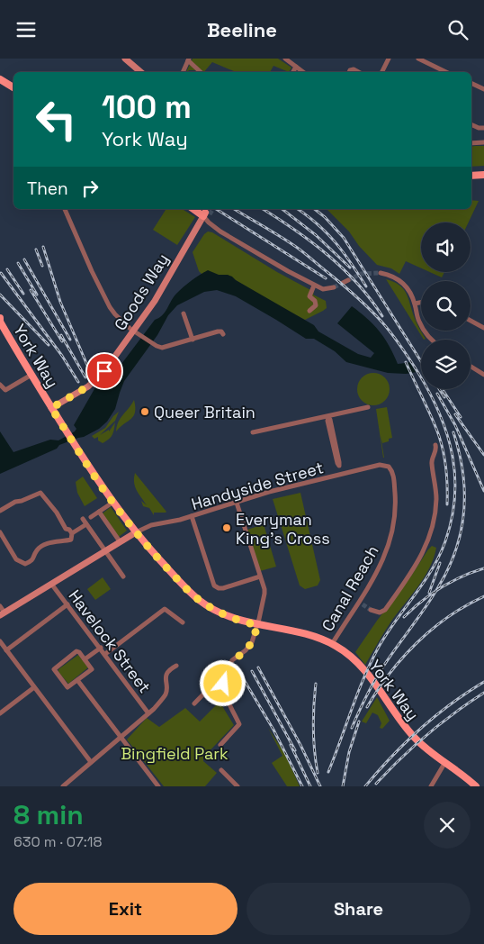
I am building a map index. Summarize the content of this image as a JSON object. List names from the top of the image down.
{
  "streets": {
    "main road": ["York Way"],
    "street": [
      "Goods Way",
      "Handyside Street",
      "Canal Reach",
      "Havelock Street"
    ]
  },
  "crossings": [
    ["Goods Way", "York Way"],
    ["York Way", "Handyside Street"],
    ["York Way", "Canal Reach"],
    ["Handyside Street", "Canal Reach"]
  ],
  "parks": ["Bingfield Park"],
  "places": ["Queer Britain", "Everyman King's Cross"],
  "page": {
    "header": "Beeline",
    "turn": ["100 m", "York Way"],
    "then": "Then",
    "heading": ["8 min", "630 m · 07:18"],
    "buttons": ["Exit", "Share"]
  }
}
